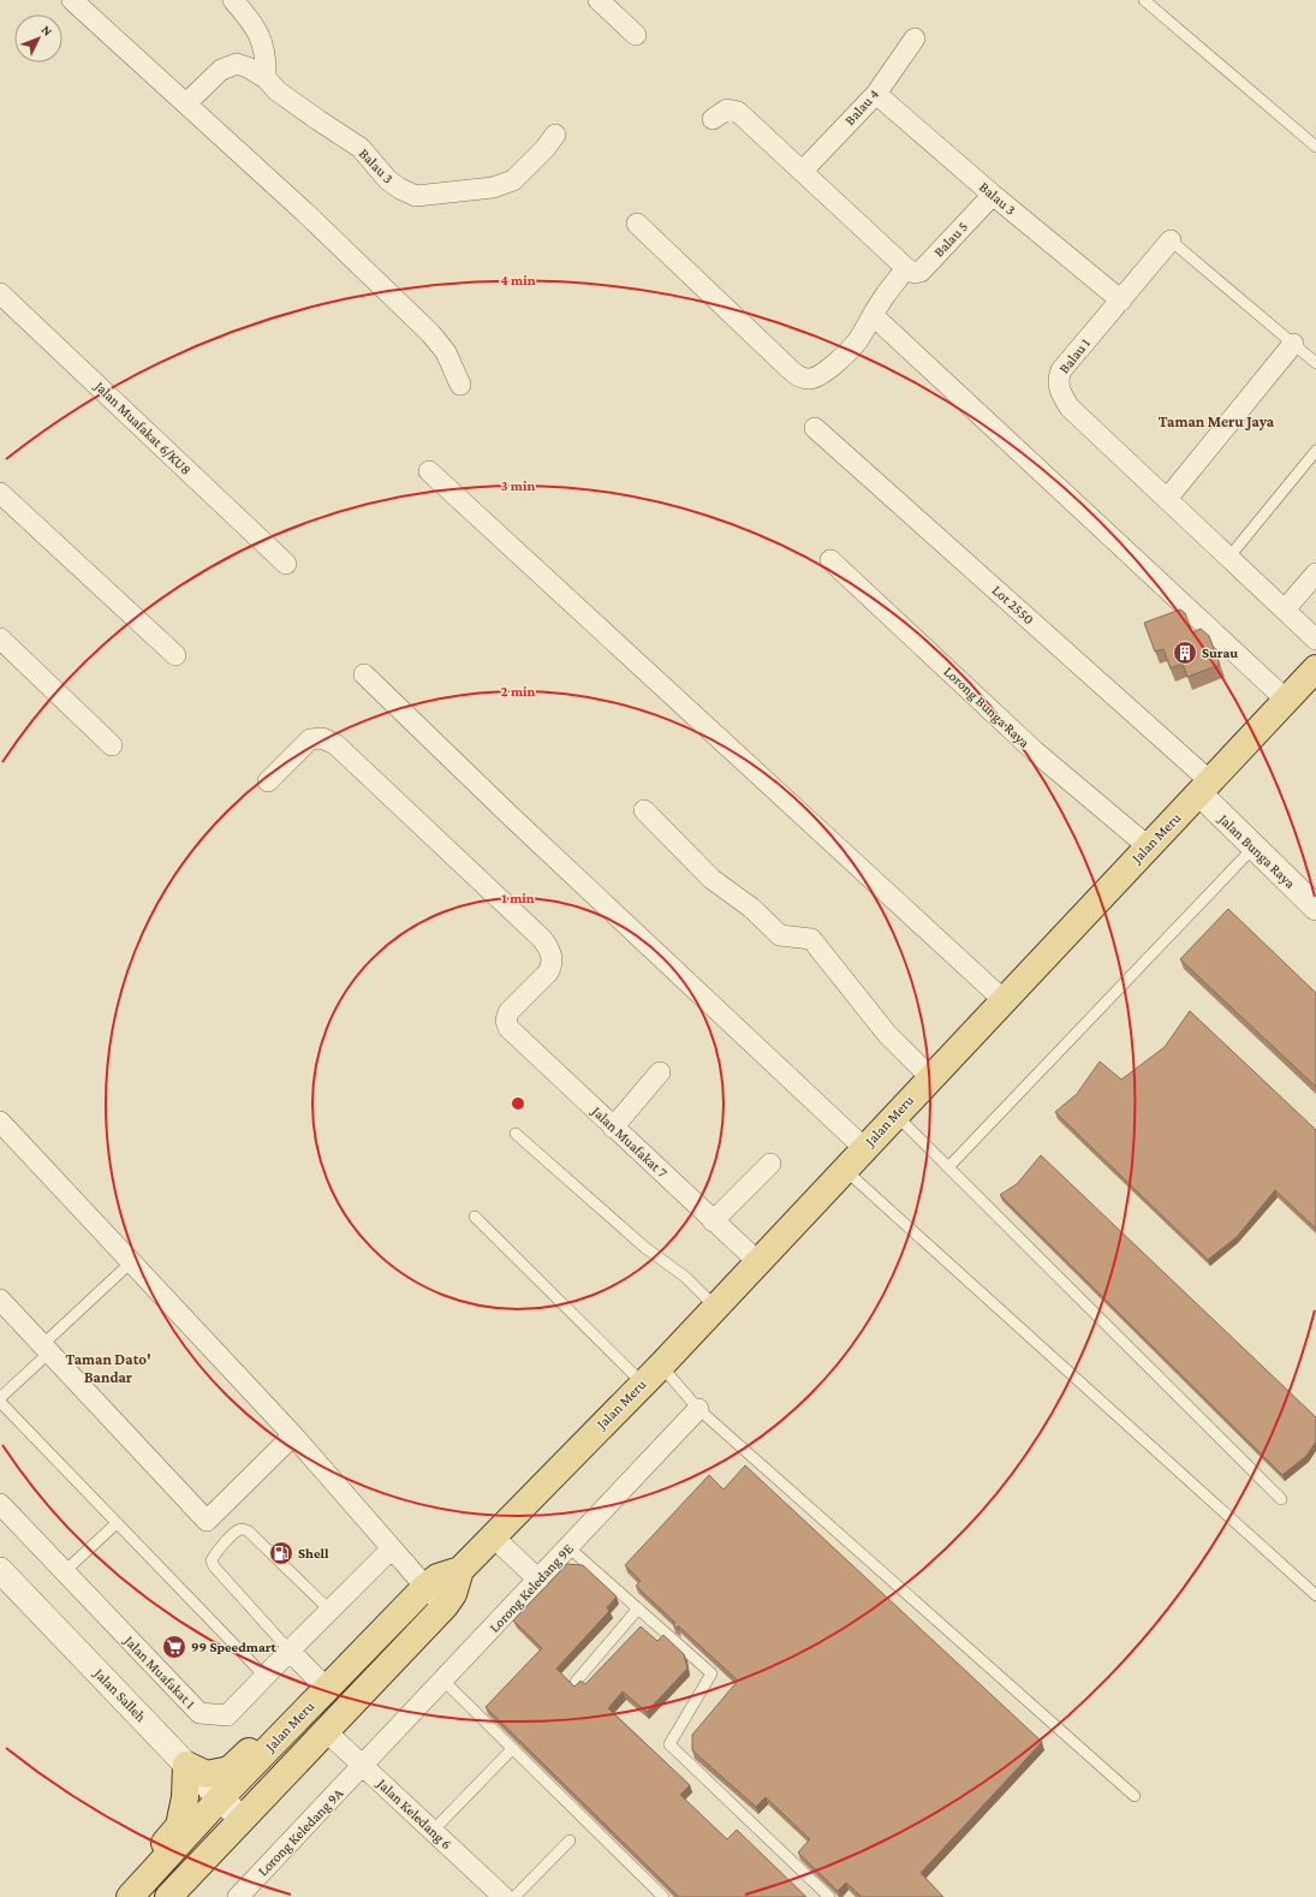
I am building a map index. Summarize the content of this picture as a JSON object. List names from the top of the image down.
{
  "streets": {
    "main road": ["Jalan Meru"],
    "street": [
      "Balau 4",
      "Balau 3",
      "Balau 5",
      "Balau 1",
      "Jalan Muafakat 6/KU8",
      "Lot 2550",
      "Lorong Bunga Raya",
      "Jalan Bunga Raya",
      "Jalan Muafakat 7",
      "Lorong Keledang 9E",
      "Jalan Muafakat 1",
      "Jalan Salleh",
      "Jalan Keledang 6",
      "Lorong Keledang 9A"
    ]
  },
  "crossings": [
    ["Balau 4", "Balau 3"],
    ["Balau 3", "Balau 5"],
    ["Balau 3", "Balau 1"],
    ["Lot 2550", "Jalan Meru"],
    ["Lot 2550", "Jalan Bunga Raya"],
    ["Lorong Bunga Raya", "Jalan Meru"],
    ["Jalan Meru", "Jalan Bunga Raya"],
    ["Jalan Meru", "Jalan Muafakat 7"],
    ["Jalan Meru", "Jalan Salleh"],
    ["Jalan Meru", "Jalan Keledang 6"],
    ["Lorong Keledang 9E", "Jalan Keledang 6"],
    ["Lorong Keledang 9E", "Lorong Keledang 9A"],
    ["Jalan Keledang 6", "Lorong Keledang 9A"]
  ],
  "districts": ["Taman Meru Jaya", "Taman Dato' Bandar"],
  "places": {
    "building": ["Surau"],
    "fuel station": ["Shell"],
    "supermarket": ["99 Speedmart"]
  },
  "north": "top right",
  "rings": [
    "4 min",
    "3 min",
    "2 min",
    "1 min"
  ]
}
